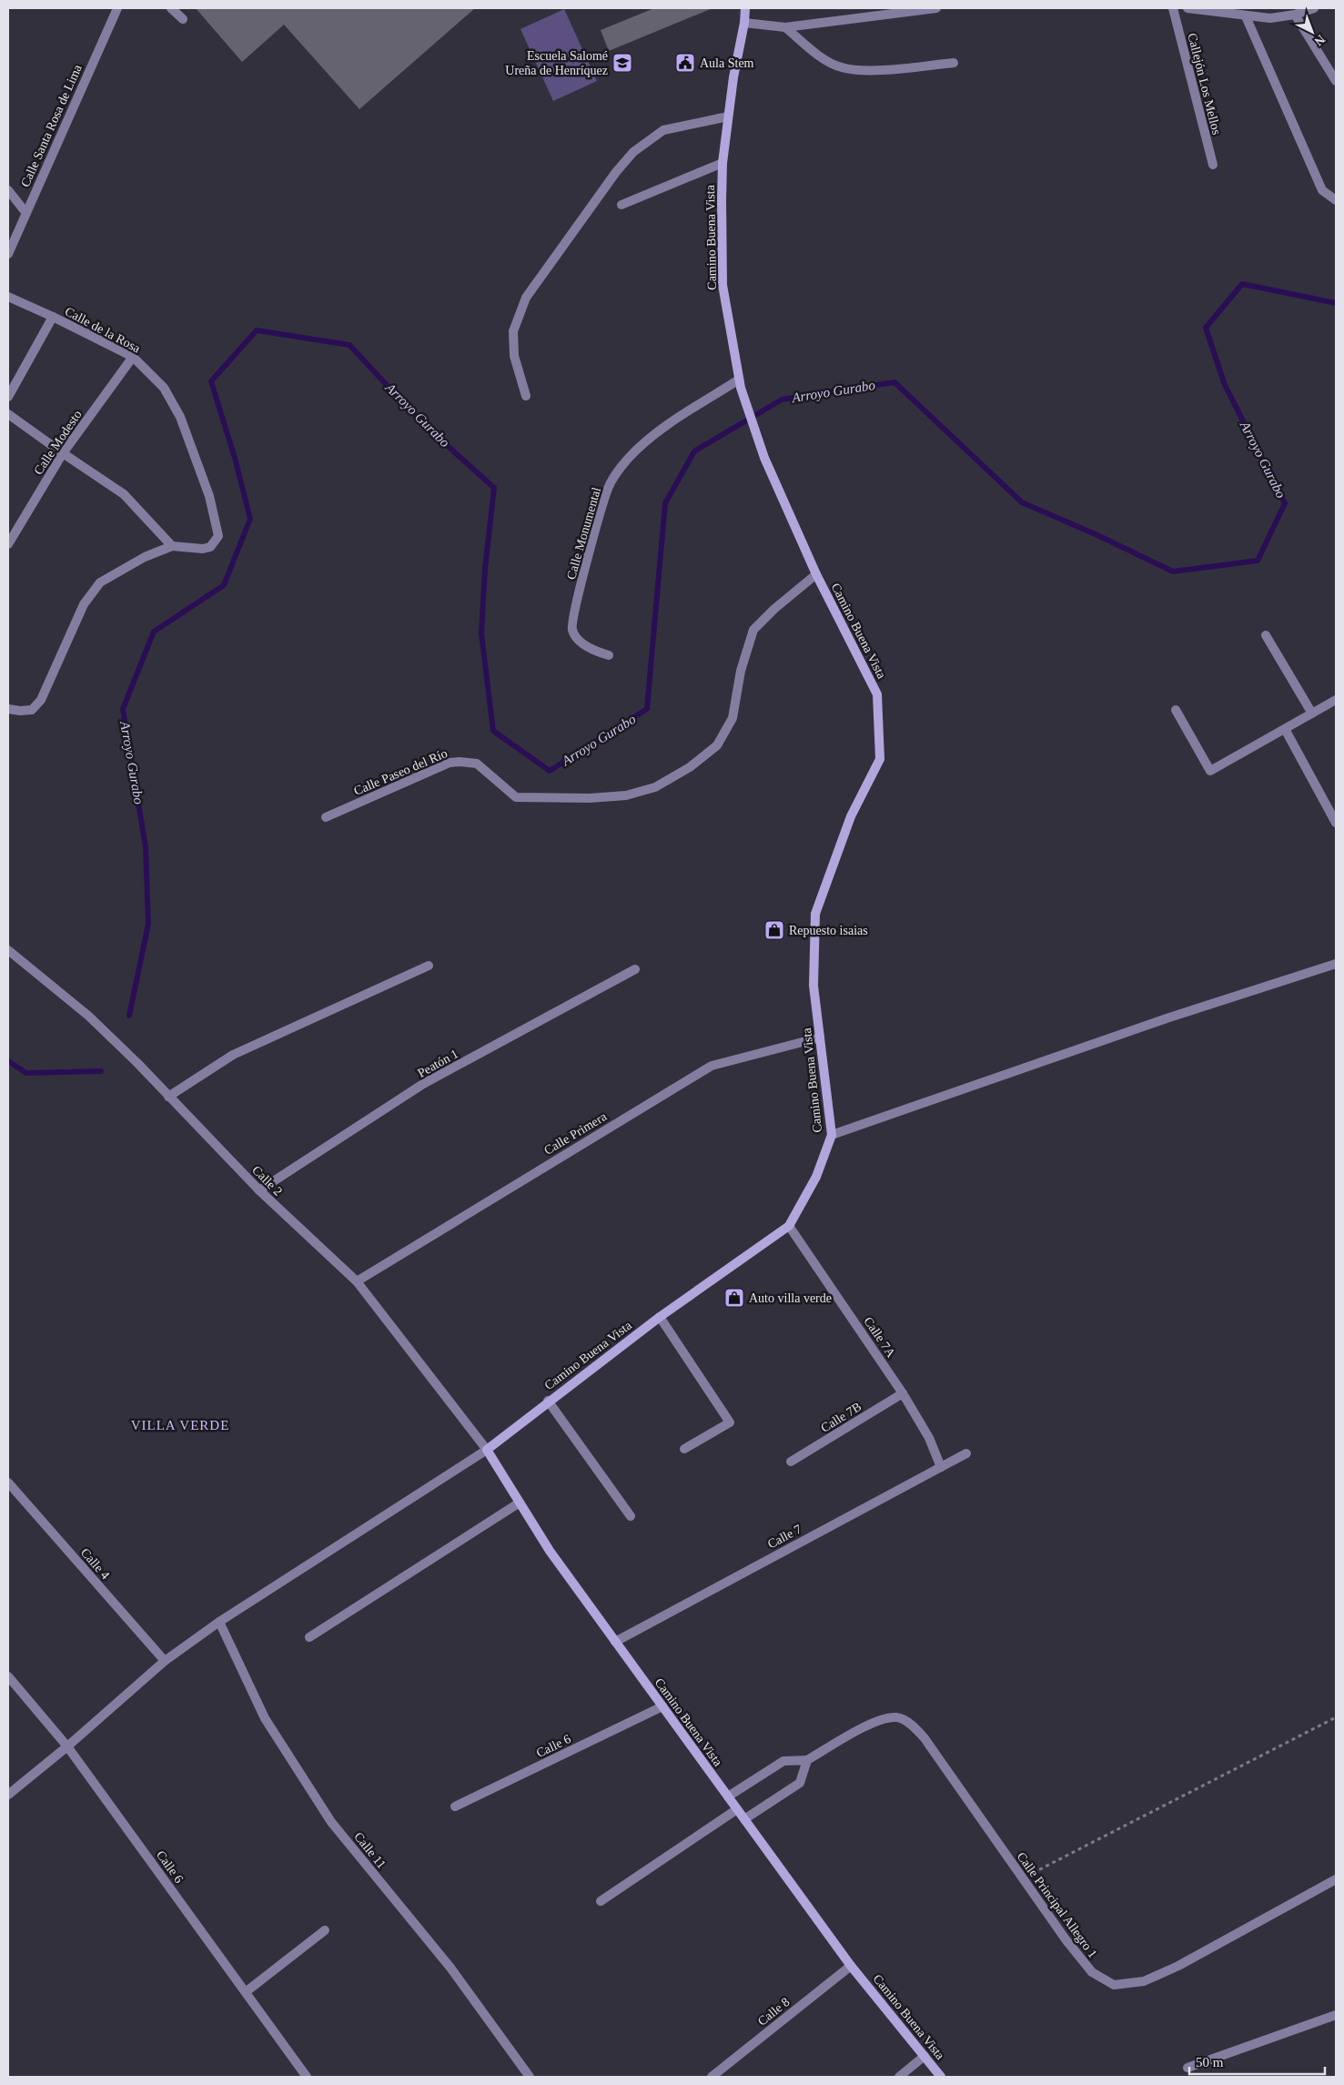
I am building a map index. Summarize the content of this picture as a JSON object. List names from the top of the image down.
{
  "streets": {
    "street": [
      "Callejón Los Mellos",
      "Calle Santa Rosa de Lima",
      "Camino Buena Vista",
      "Calle de la Rosa",
      "Calle Modesto",
      "Calle Monumental",
      "Calle Paseo del Río",
      "Peatón 1",
      "Calle Primera",
      "Calle 2",
      "Calle 7A",
      "Calle 7B",
      "Calle 7",
      "Calle 4",
      "Calle 6",
      "Calle 11",
      "Calle Principal Allegro 1",
      "Calle 8"
    ]
  },
  "crossings": [
    ["Camino Buena Vista", "Calle Monumental"],
    ["Camino Buena Vista", "Calle Paseo del Río"],
    ["Camino Buena Vista", "Calle Primera"],
    ["Camino Buena Vista", "Calle 2"],
    ["Camino Buena Vista", "Calle 7A"],
    ["Camino Buena Vista", "Calle 7"],
    ["Camino Buena Vista", "Calle 6"],
    ["Camino Buena Vista", "Calle Principal Allegro 1"],
    ["Camino Buena Vista", "Calle 8"],
    ["Calle de la Rosa", "Calle Modesto"],
    ["Peatón 1", "Calle 2"],
    ["Calle Primera", "Calle 2"],
    ["Calle 7A", "Calle 7B"],
    ["Calle 7A", "Calle 7"]
  ],
  "districts": ["VILLA VERDE"],
  "water": ["Arroyo Gurabo"],
  "places": {
    "school or university": ["Escuela Salomé Ureña de Henríquez"],
    "public building": ["Aula Stem"],
    "shop": ["Repuesto isaias", "Auto villa verde"]
  },
  "scale_bar": "50 m",
  "north": "bottom right"
}
